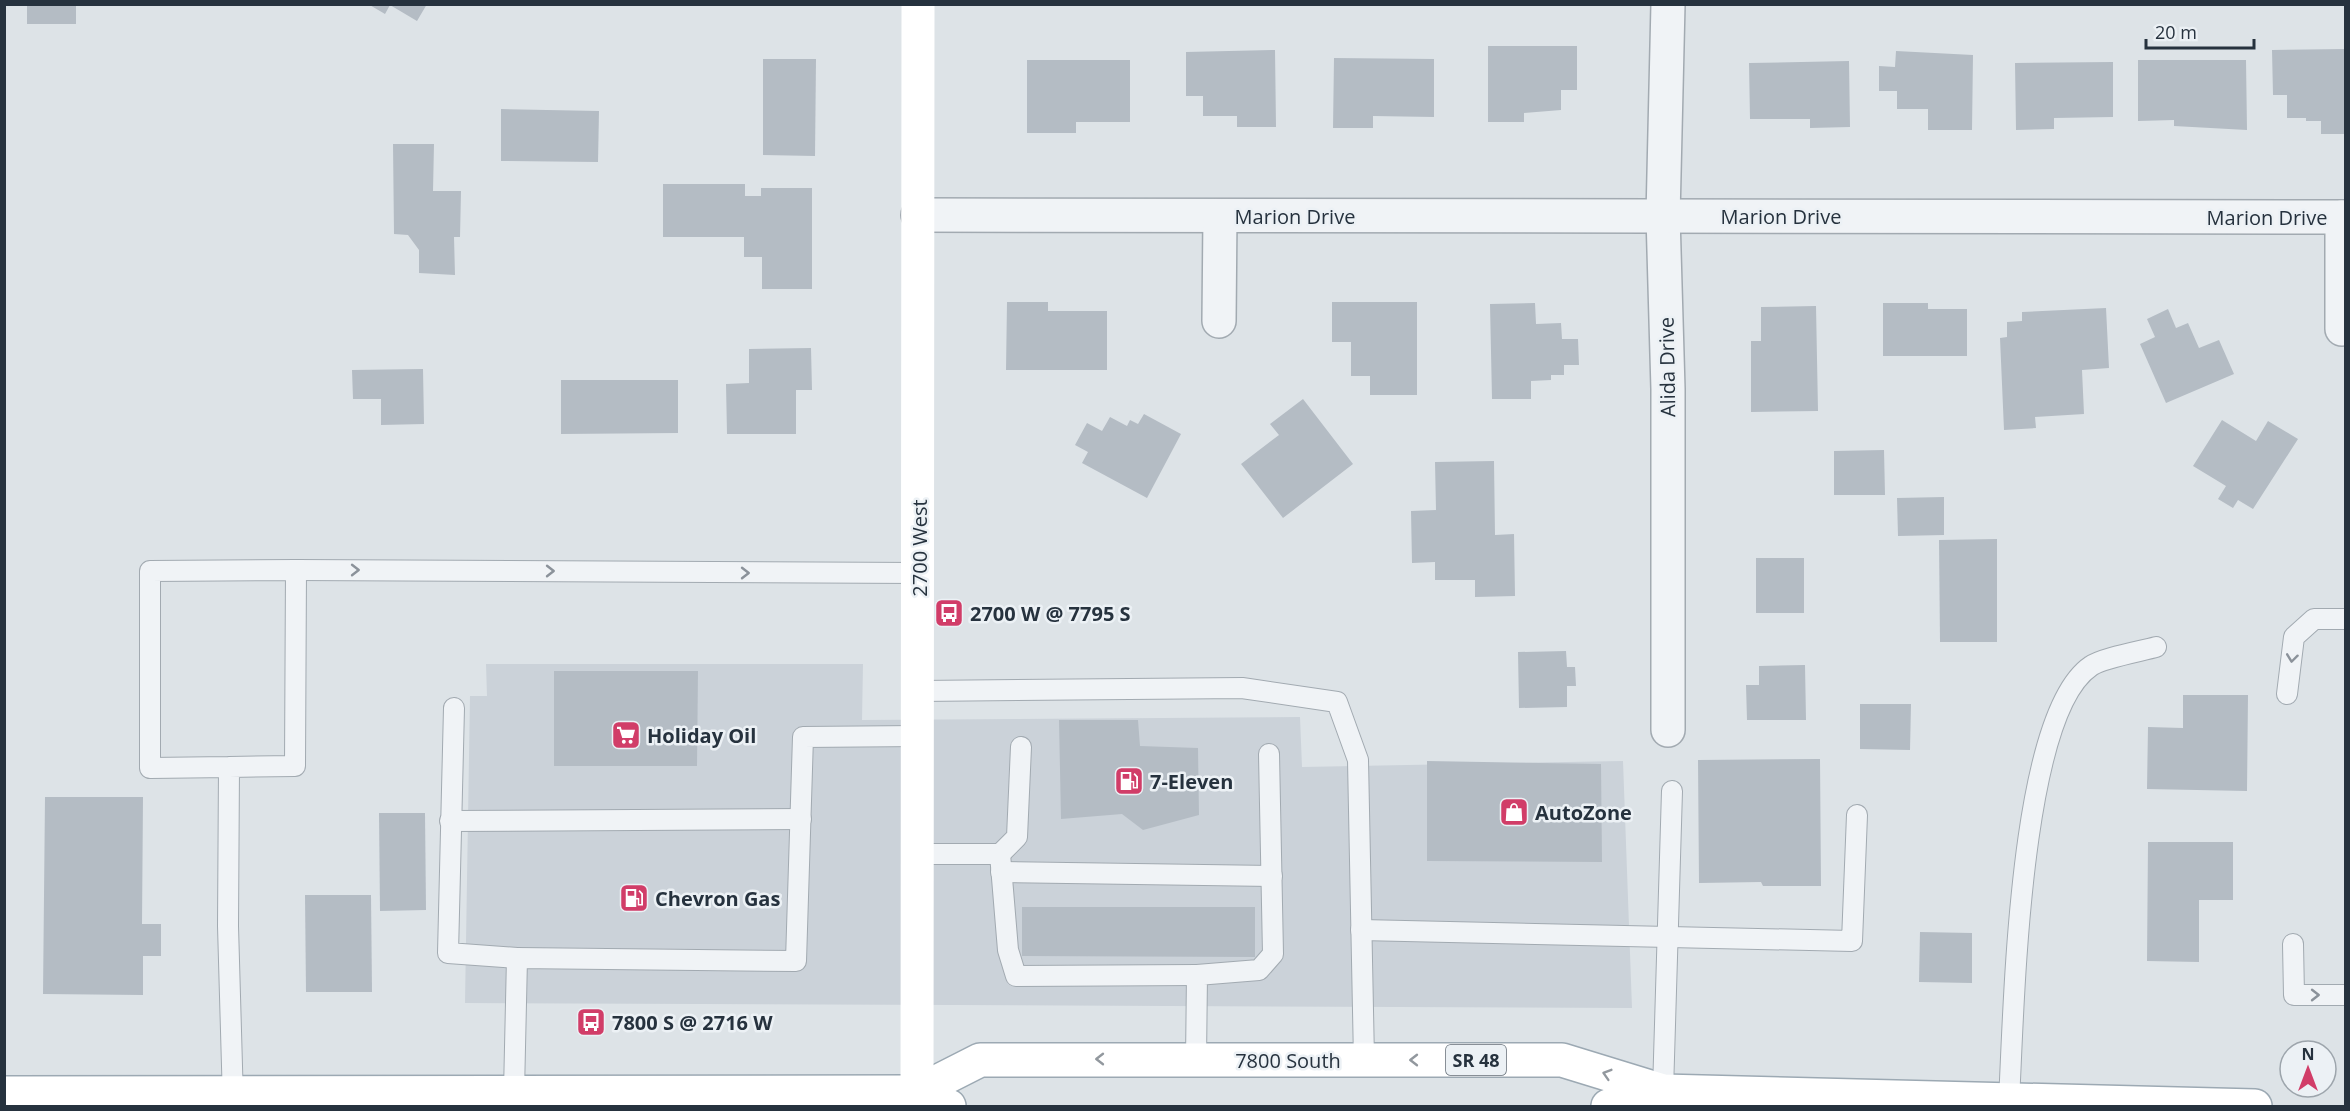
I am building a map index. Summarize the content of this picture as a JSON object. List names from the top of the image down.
{
  "streets": {
    "main road": ["2700 West", "7800 South", "SR 48"],
    "street": ["Marion Drive", "Alida Drive"]
  },
  "crossings": [
    ["Marion Drive", "Alida Drive"],
    ["Marion Drive", "2700 West"],
    ["2700 West", "7800 South"]
  ],
  "places": {
    "bus stop": ["2700 W @ 7795 S", "7800 S @ 2716 W"],
    "supermarket": ["Holiday Oil"],
    "fuel station": ["7-Eleven", "Chevron Gas"],
    "shop": ["AutoZone"]
  },
  "scale_bar": "20 m",
  "north": "top"
}
